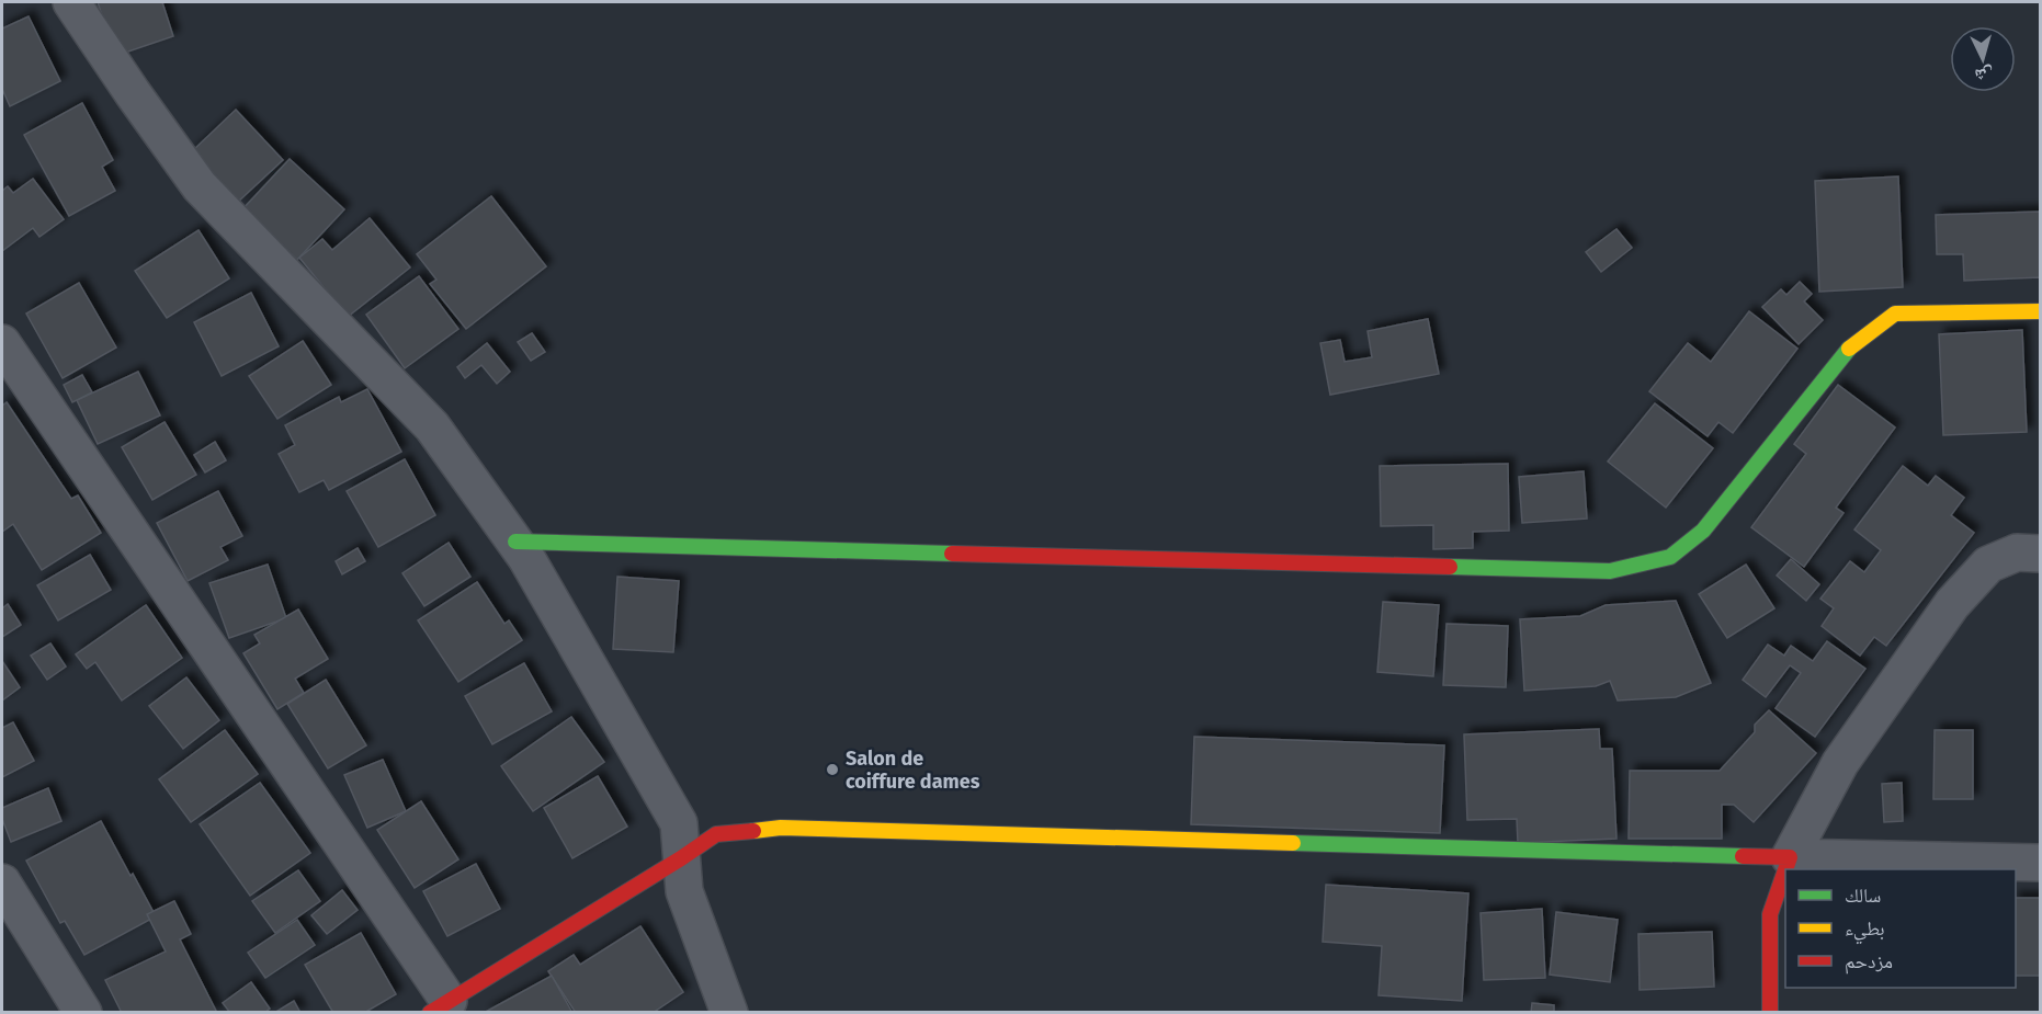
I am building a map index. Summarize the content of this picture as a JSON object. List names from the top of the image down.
{
  "places": ["Salon de coiffure dames"],
  "legend": ["سالك", "بطيء", "مزدحم"],
  "north": "bottom"
}
